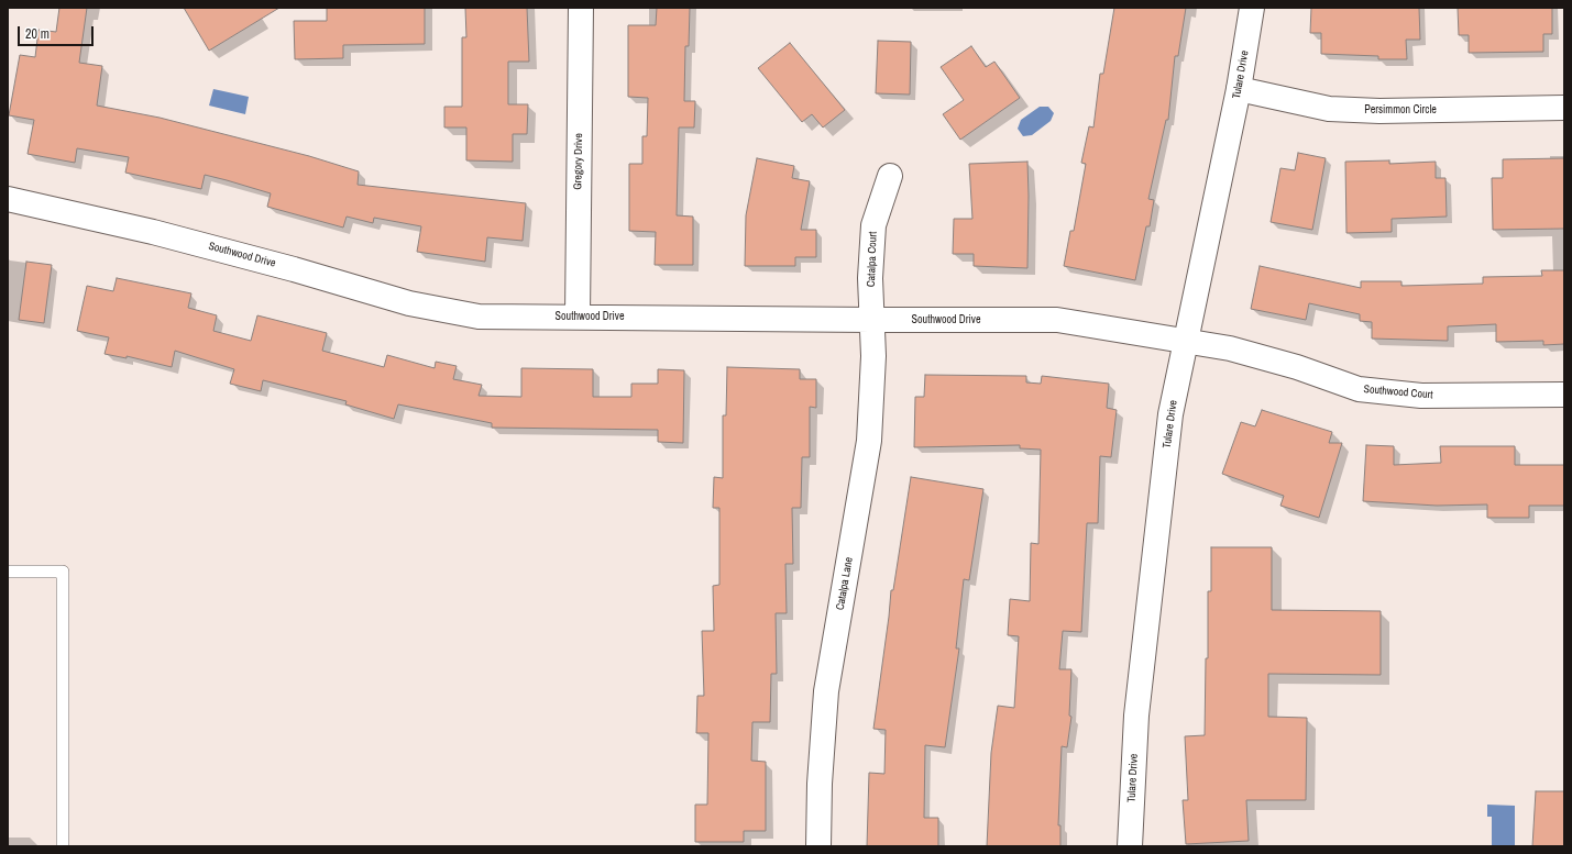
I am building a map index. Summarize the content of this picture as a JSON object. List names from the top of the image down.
{
  "streets": {
    "street": [
      "Tulare Drive",
      "Persimmon Circle",
      "Gregory Drive",
      "Southwood Drive",
      "Catalpa Court",
      "Southwood Court",
      "Catalpa Lane"
    ]
  },
  "crossings": [
    ["Tulare Drive", "Persimmon Circle"],
    ["Tulare Drive", "Southwood Drive"],
    ["Tulare Drive", "Southwood Court"],
    ["Gregory Drive", "Southwood Drive"],
    ["Southwood Drive", "Catalpa Court"],
    ["Southwood Drive", "Southwood Court"],
    ["Southwood Drive", "Catalpa Lane"],
    ["Catalpa Court", "Catalpa Lane"]
  ],
  "scale_bar": "20 m"
}
